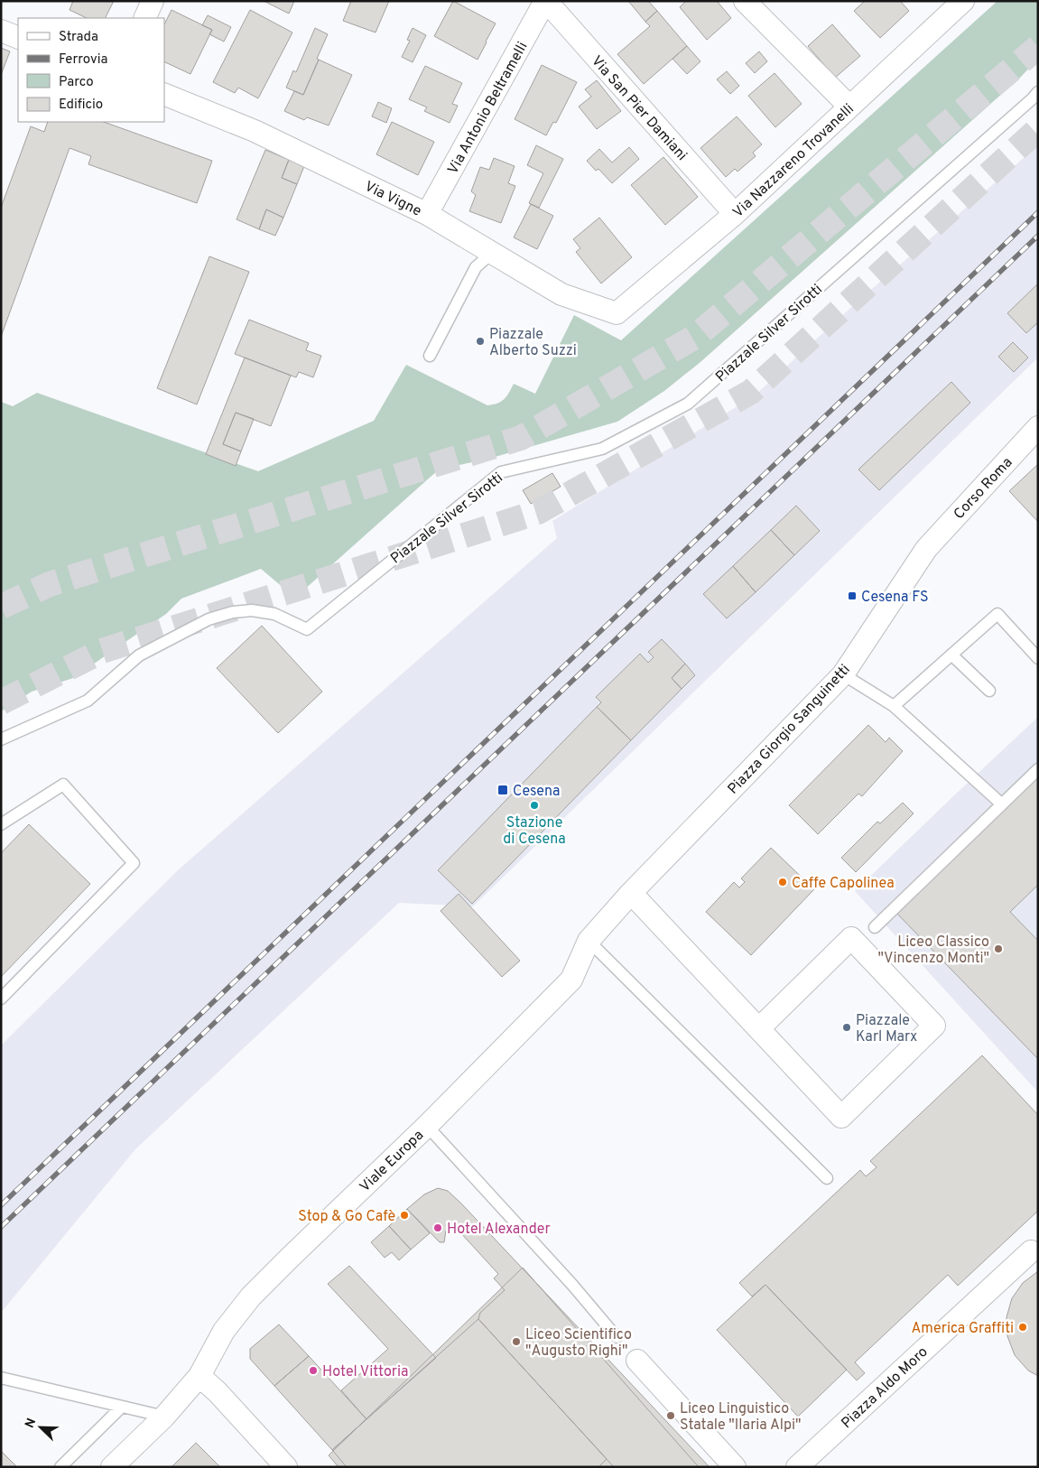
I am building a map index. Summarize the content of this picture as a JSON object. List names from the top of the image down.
{
  "streets": {
    "street": [
      "Via Antonio Beltramelli",
      "Via San Pier Damiani",
      "Via Nazzareno Trovanelli",
      "Via Vigne",
      "Corso Roma",
      "Piazza Giorgio Sanguinetti",
      "Viale Europa",
      "Piazza Aldo Moro"
    ],
    "lane": ["Piazzale Silver Sirotti"]
  },
  "crossings": [
    ["Via Antonio Beltramelli", "Via San Pier Damiani"],
    ["Via Antonio Beltramelli", "Via Vigne"],
    ["Via San Pier Damiani", "Via Nazzareno Trovanelli"],
    ["Via Nazzareno Trovanelli", "Via Vigne"],
    ["Corso Roma", "Piazza Giorgio Sanguinetti"],
    ["Piazza Giorgio Sanguinetti", "Viale Europa"]
  ],
  "places": {
    "other": [
      "Piazzale Alberto Suzzi",
      "Stazione di Cesena",
      "Caffe Capolinea",
      "Liceo Classico \"Vincenzo Monti\"",
      "Piazzale Karl Marx",
      "Stop & Go Cafè",
      "Hotel Alexander",
      "America Graffiti",
      "Liceo Scientifico \"Augusto Righi\"",
      "Hotel Vittoria",
      "Liceo Linguistico Statale \"Ilaria Alpi\""
    ],
    "transit": ["Cesena FS", "Cesena"]
  },
  "legend": [
    "Strada",
    "Ferrovia",
    "Parco",
    "Edificio"
  ],
  "north": "top left"
}
